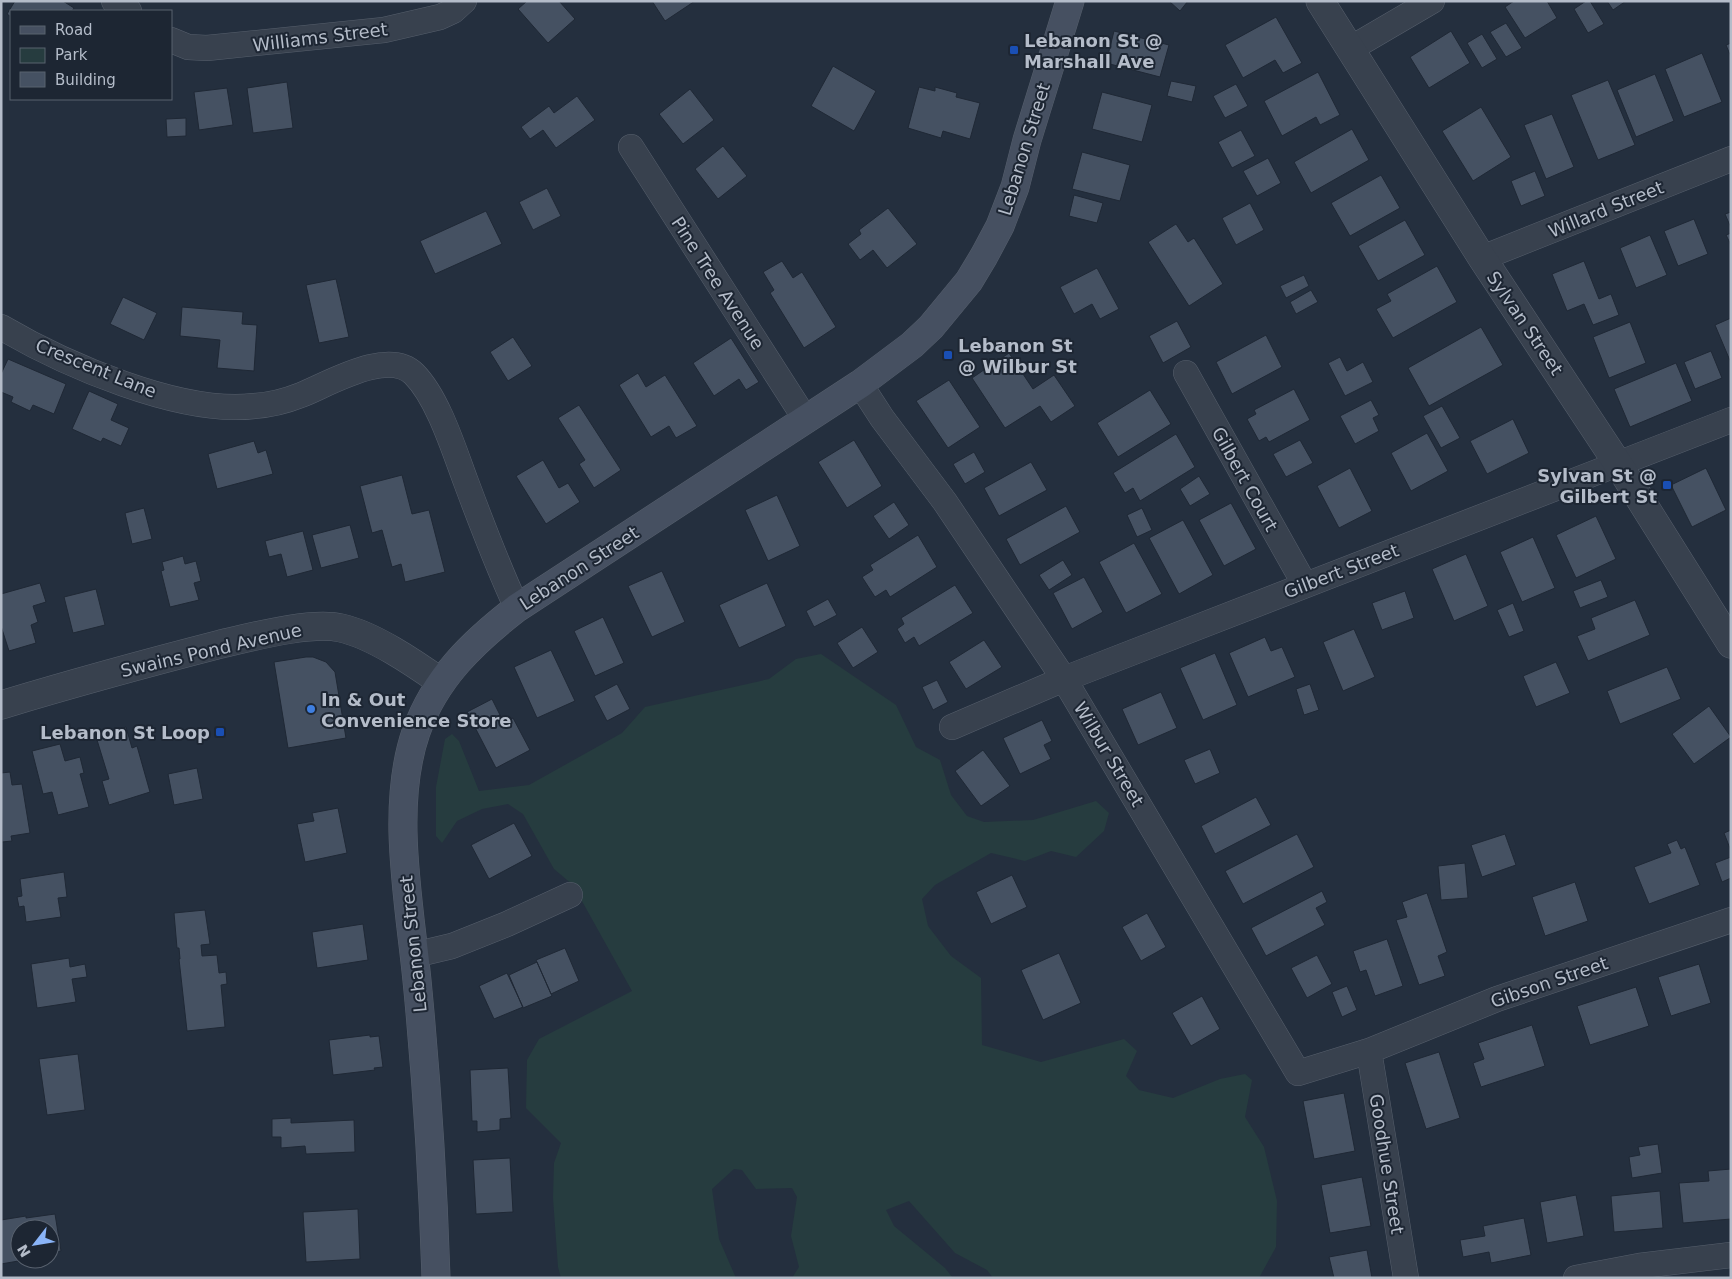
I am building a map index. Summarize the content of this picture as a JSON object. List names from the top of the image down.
{
  "streets": {
    "main road": ["Lebanon Street"],
    "street": [
      "Williams Street",
      "Willard Street",
      "Pine Tree Avenue",
      "Sylvan Street",
      "Crescent Lane",
      "Gilbert Court",
      "Gilbert Street",
      "Swains Pond Avenue",
      "Wilbur Street",
      "Gibson Street",
      "Goodhue Street"
    ]
  },
  "crossings": [
    ["Lebanon Street", "Pine Tree Avenue"],
    ["Lebanon Street", "Crescent Lane"],
    ["Lebanon Street", "Swains Pond Avenue"],
    ["Lebanon Street", "Wilbur Street"],
    ["Willard Street", "Sylvan Street"],
    ["Sylvan Street", "Gilbert Street"],
    ["Gilbert Court", "Gilbert Street"],
    ["Gilbert Street", "Wilbur Street"],
    ["Wilbur Street", "Gibson Street"],
    ["Wilbur Street", "Goodhue Street"],
    ["Gibson Street", "Goodhue Street"]
  ],
  "places": {
    "transit": [
      "Lebanon St @ Marshall Ave",
      "Lebanon St @ Wilbur St",
      "Sylvan St @ Gilbert St",
      "Lebanon St Loop"
    ],
    "other": ["In & Out Convenience Store"]
  },
  "legend": ["Road", "Park", "Building"],
  "north": "bottom left"
}
